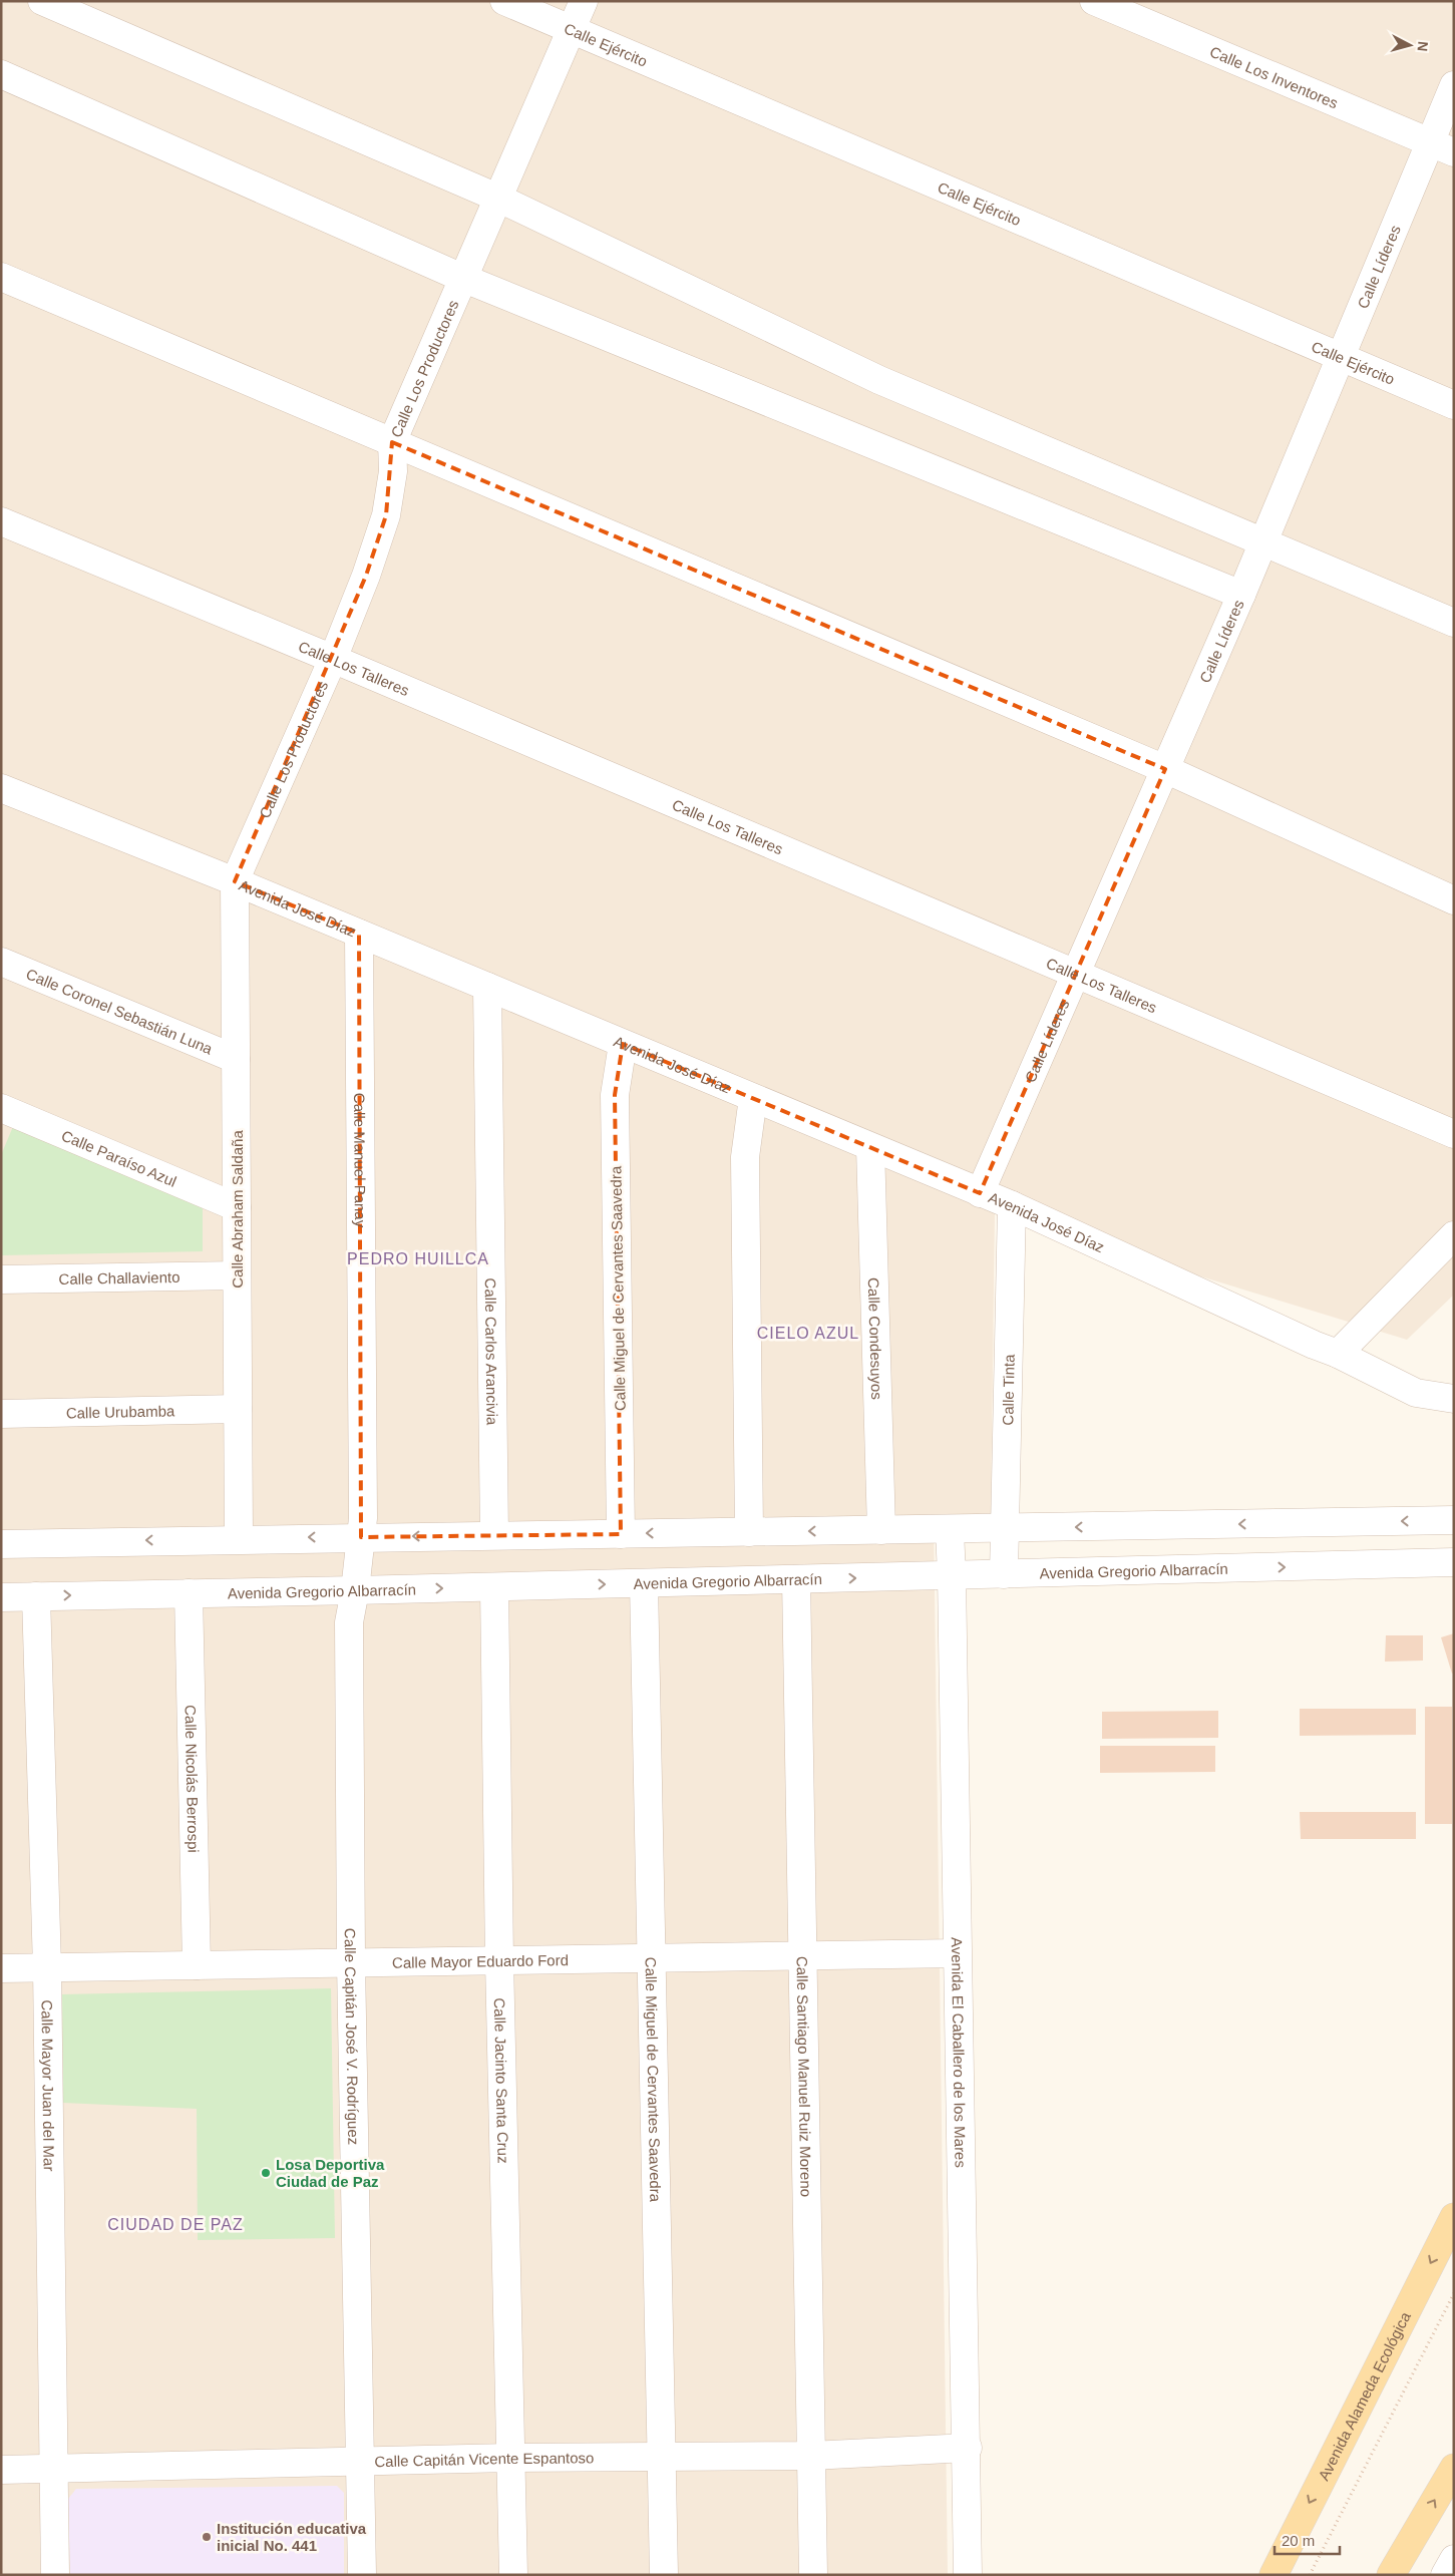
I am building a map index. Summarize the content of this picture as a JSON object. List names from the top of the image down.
{
  "streets": {
    "main road": ["Avenida Alameda Ecológica"],
    "street": [
      "Calle Ejército",
      "Calle Los Inventores",
      "Calle Líderes",
      "Calle Los Productores",
      "Calle Los Talleres",
      "Avenida José Díaz",
      "Calle Coronel Sebastián Luna",
      "Calle Paraíso Azul",
      "Calle Manuel Panay",
      "Calle Abraham Saldaña",
      "Calle Challaviento",
      "Calle Miguel de Cervantes Saavedra",
      "Calle Condesuyos",
      "Calle Carlos Arancivia",
      "Calle Tinta",
      "Calle Urubamba",
      "Avenida Gregorio Albarracín",
      "Calle Nicolás Berrospi",
      "Calle Mayor Eduardo Ford",
      "Calle Capitán José V. Rodríguez",
      "Avenida El Caballero de los Mares",
      "Calle Santiago Manuel Ruiz Moreno",
      "Calle Jacinto Santa Cruz",
      "Calle Mayor Juan del Mar",
      "Calle Capitán Vicente Espantoso"
    ]
  },
  "crossings": [
    ["Calle Ejército", "Calle Líderes"],
    ["Calle Ejército", "Calle Los Productores"],
    ["Calle Los Inventores", "Calle Líderes"],
    ["Calle Líderes", "Calle Los Talleres"],
    ["Calle Líderes", "Avenida José Díaz"],
    ["Calle Los Productores", "Calle Los Talleres"],
    ["Calle Los Productores", "Avenida José Díaz"],
    ["Calle Los Productores", "Calle Abraham Saldaña"],
    ["Avenida José Díaz", "Calle Manuel Panay"],
    ["Avenida José Díaz", "Calle Abraham Saldaña"],
    ["Avenida José Díaz", "Calle Miguel de Cervantes Saavedra"],
    ["Avenida José Díaz", "Calle Condesuyos"],
    ["Avenida José Díaz", "Calle Carlos Arancivia"],
    ["Avenida José Díaz", "Calle Tinta"],
    ["Calle Coronel Sebastián Luna", "Calle Abraham Saldaña"],
    ["Calle Paraíso Azul", "Calle Abraham Saldaña"],
    ["Calle Manuel Panay", "Avenida Gregorio Albarracín"],
    ["Calle Manuel Panay", "Calle Capitán José V. Rodríguez"],
    ["Calle Abraham Saldaña", "Calle Challaviento"],
    ["Calle Abraham Saldaña", "Calle Urubamba"],
    ["Calle Miguel de Cervantes Saavedra", "Avenida Gregorio Albarracín"],
    ["Calle Miguel de Cervantes Saavedra", "Calle Mayor Eduardo Ford"],
    ["Calle Miguel de Cervantes Saavedra", "Calle Capitán Vicente Espantoso"],
    ["Calle Tinta", "Avenida Gregorio Albarracín"],
    ["Avenida Gregorio Albarracín", "Calle Nicolás Berrospi"],
    ["Avenida Gregorio Albarracín", "Calle Capitán José V. Rodríguez"],
    ["Avenida Gregorio Albarracín", "Avenida El Caballero de los Mares"],
    ["Avenida Gregorio Albarracín", "Calle Santiago Manuel Ruiz Moreno"],
    ["Avenida Gregorio Albarracín", "Calle Jacinto Santa Cruz"],
    ["Avenida Gregorio Albarracín", "Calle Mayor Juan del Mar"],
    ["Calle Nicolás Berrospi", "Calle Mayor Eduardo Ford"],
    ["Calle Mayor Eduardo Ford", "Calle Capitán José V. Rodríguez"],
    ["Calle Mayor Eduardo Ford", "Avenida El Caballero de los Mares"],
    ["Calle Mayor Eduardo Ford", "Calle Santiago Manuel Ruiz Moreno"],
    ["Calle Mayor Eduardo Ford", "Calle Jacinto Santa Cruz"],
    ["Calle Mayor Eduardo Ford", "Calle Mayor Juan del Mar"],
    ["Calle Capitán José V. Rodríguez", "Calle Capitán Vicente Espantoso"],
    ["Avenida El Caballero de los Mares", "Calle Capitán Vicente Espantoso"],
    ["Calle Santiago Manuel Ruiz Moreno", "Calle Capitán Vicente Espantoso"],
    ["Calle Jacinto Santa Cruz", "Calle Capitán Vicente Espantoso"],
    ["Calle Mayor Juan del Mar", "Calle Capitán Vicente Espantoso"]
  ],
  "districts": ["PEDRO HUILLCA", "CIELO AZUL", "CIUDAD DE PAZ"],
  "places": ["Losa Deportiva Ciudad de Paz", "Institución educativa inicial No. 441"],
  "scale_bar": "20 m",
  "north": "right"
}
